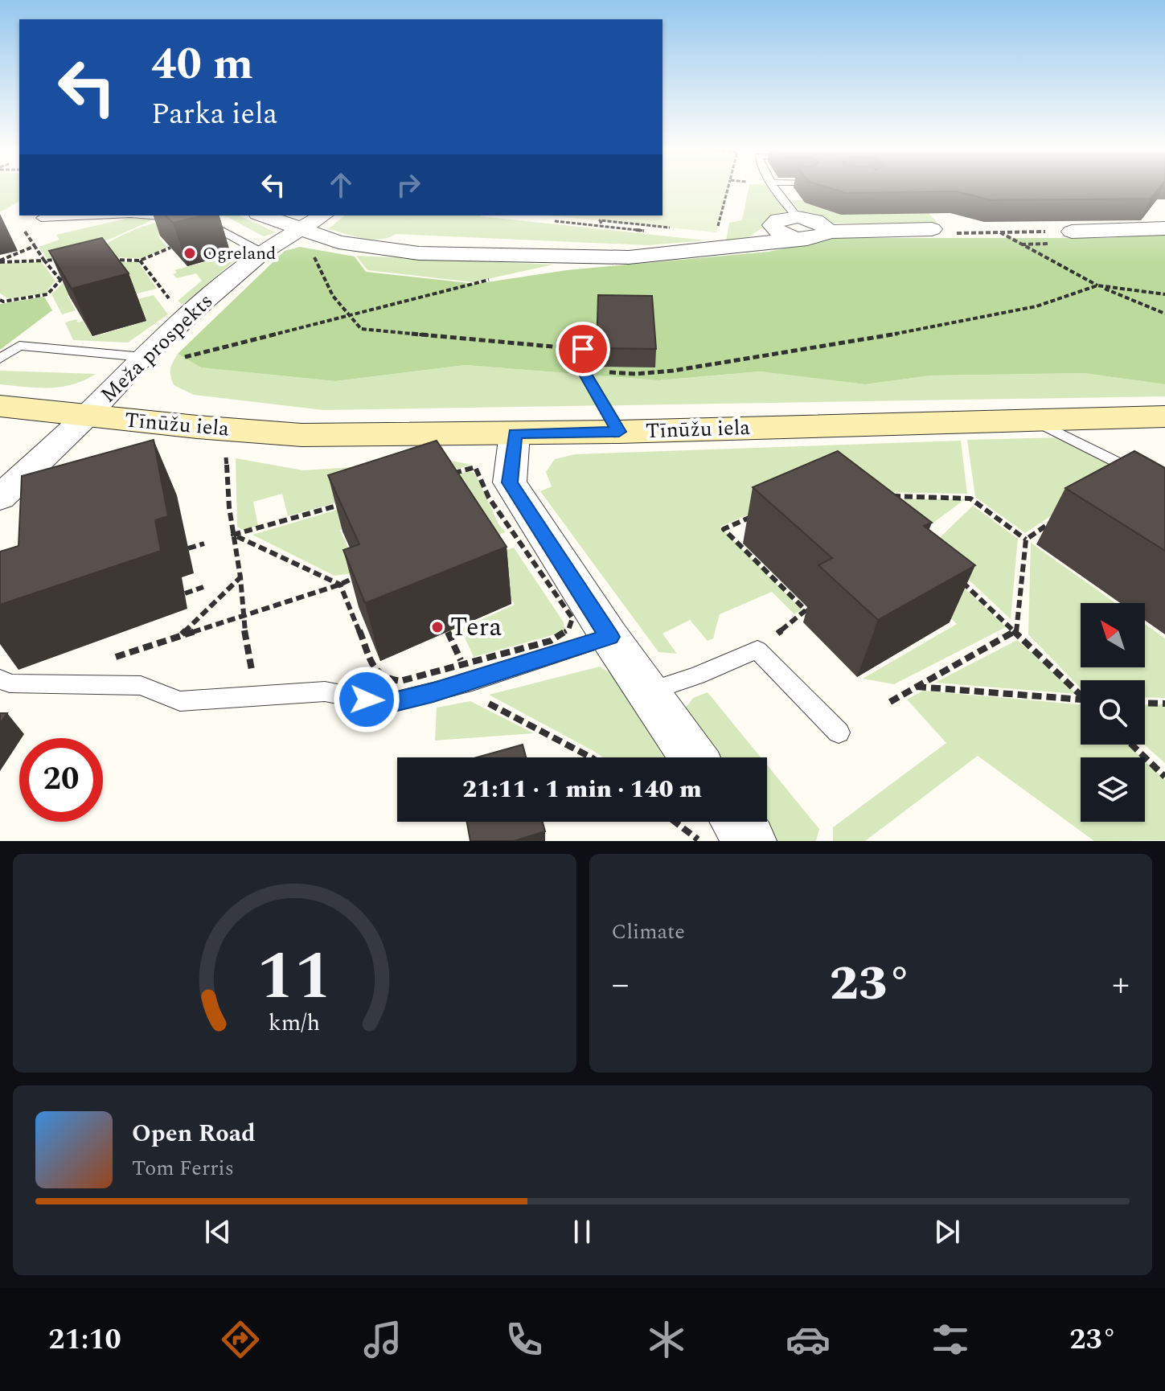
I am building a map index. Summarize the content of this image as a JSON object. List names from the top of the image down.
{
  "streets": {
    "main road": ["Tīnūžu iela"],
    "street": ["Meža prospekts"]
  },
  "crossings": [
    ["Meža prospekts", "Tīnūžu iela"]
  ],
  "places": ["Ogreland", "Tera"],
  "north": "top left",
  "page": {
    "turn": ["40 m", "Parka iela"],
    "limit": "20",
    "trip": "21:11 · 1 min · 140 m",
    "tile": "Climate",
    "heat": ["−", "23°", "+"],
    "song": ["Open Road", "Tom Ferris"],
    "tabs": ["21:10", "23°"],
    "gauge": ["11", "km/h"]
  }
}
